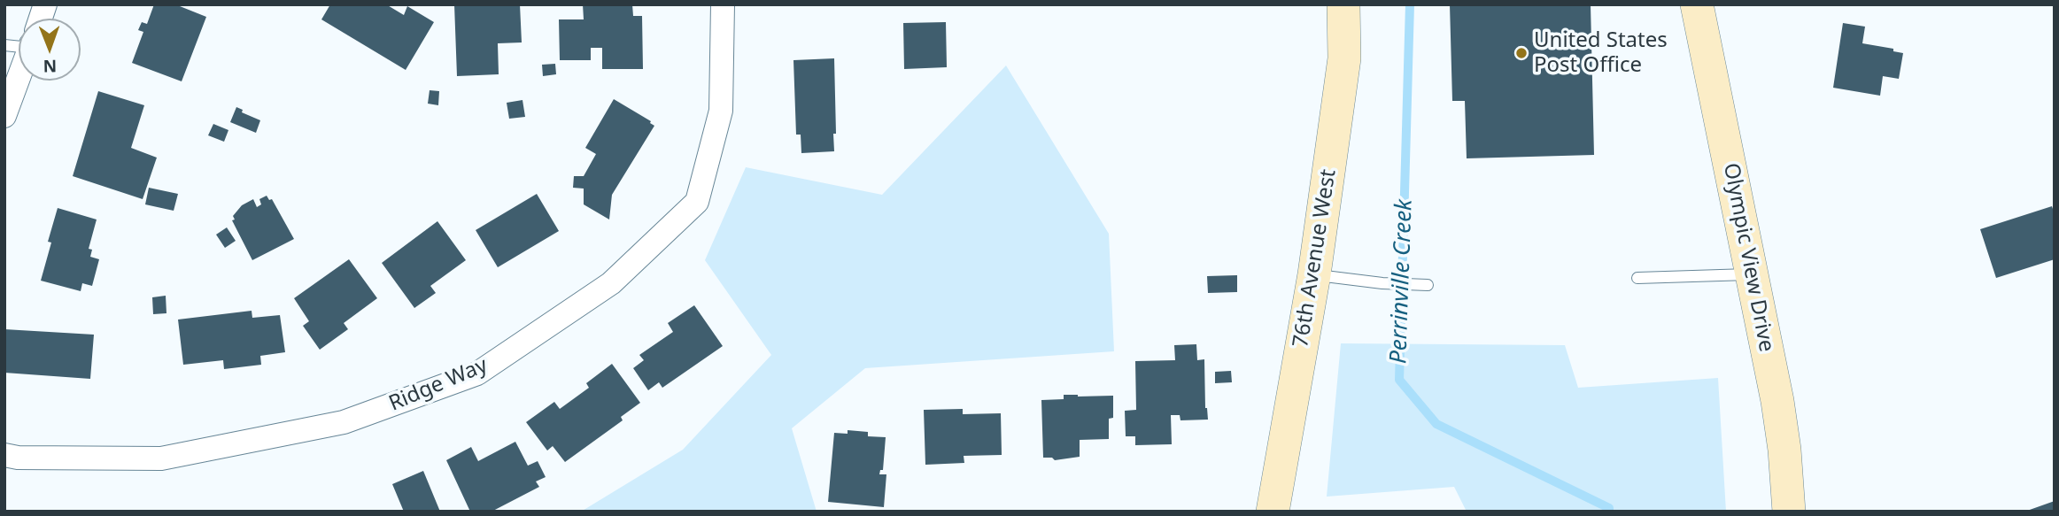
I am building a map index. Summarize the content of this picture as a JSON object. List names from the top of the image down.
{
  "streets": {
    "street": ["Olympic View Drive", "76th Avenue West", "Ridge Way"]
  },
  "water": ["Perrinville Creek"],
  "places": ["United States Post Office"],
  "north": "bottom"
}
